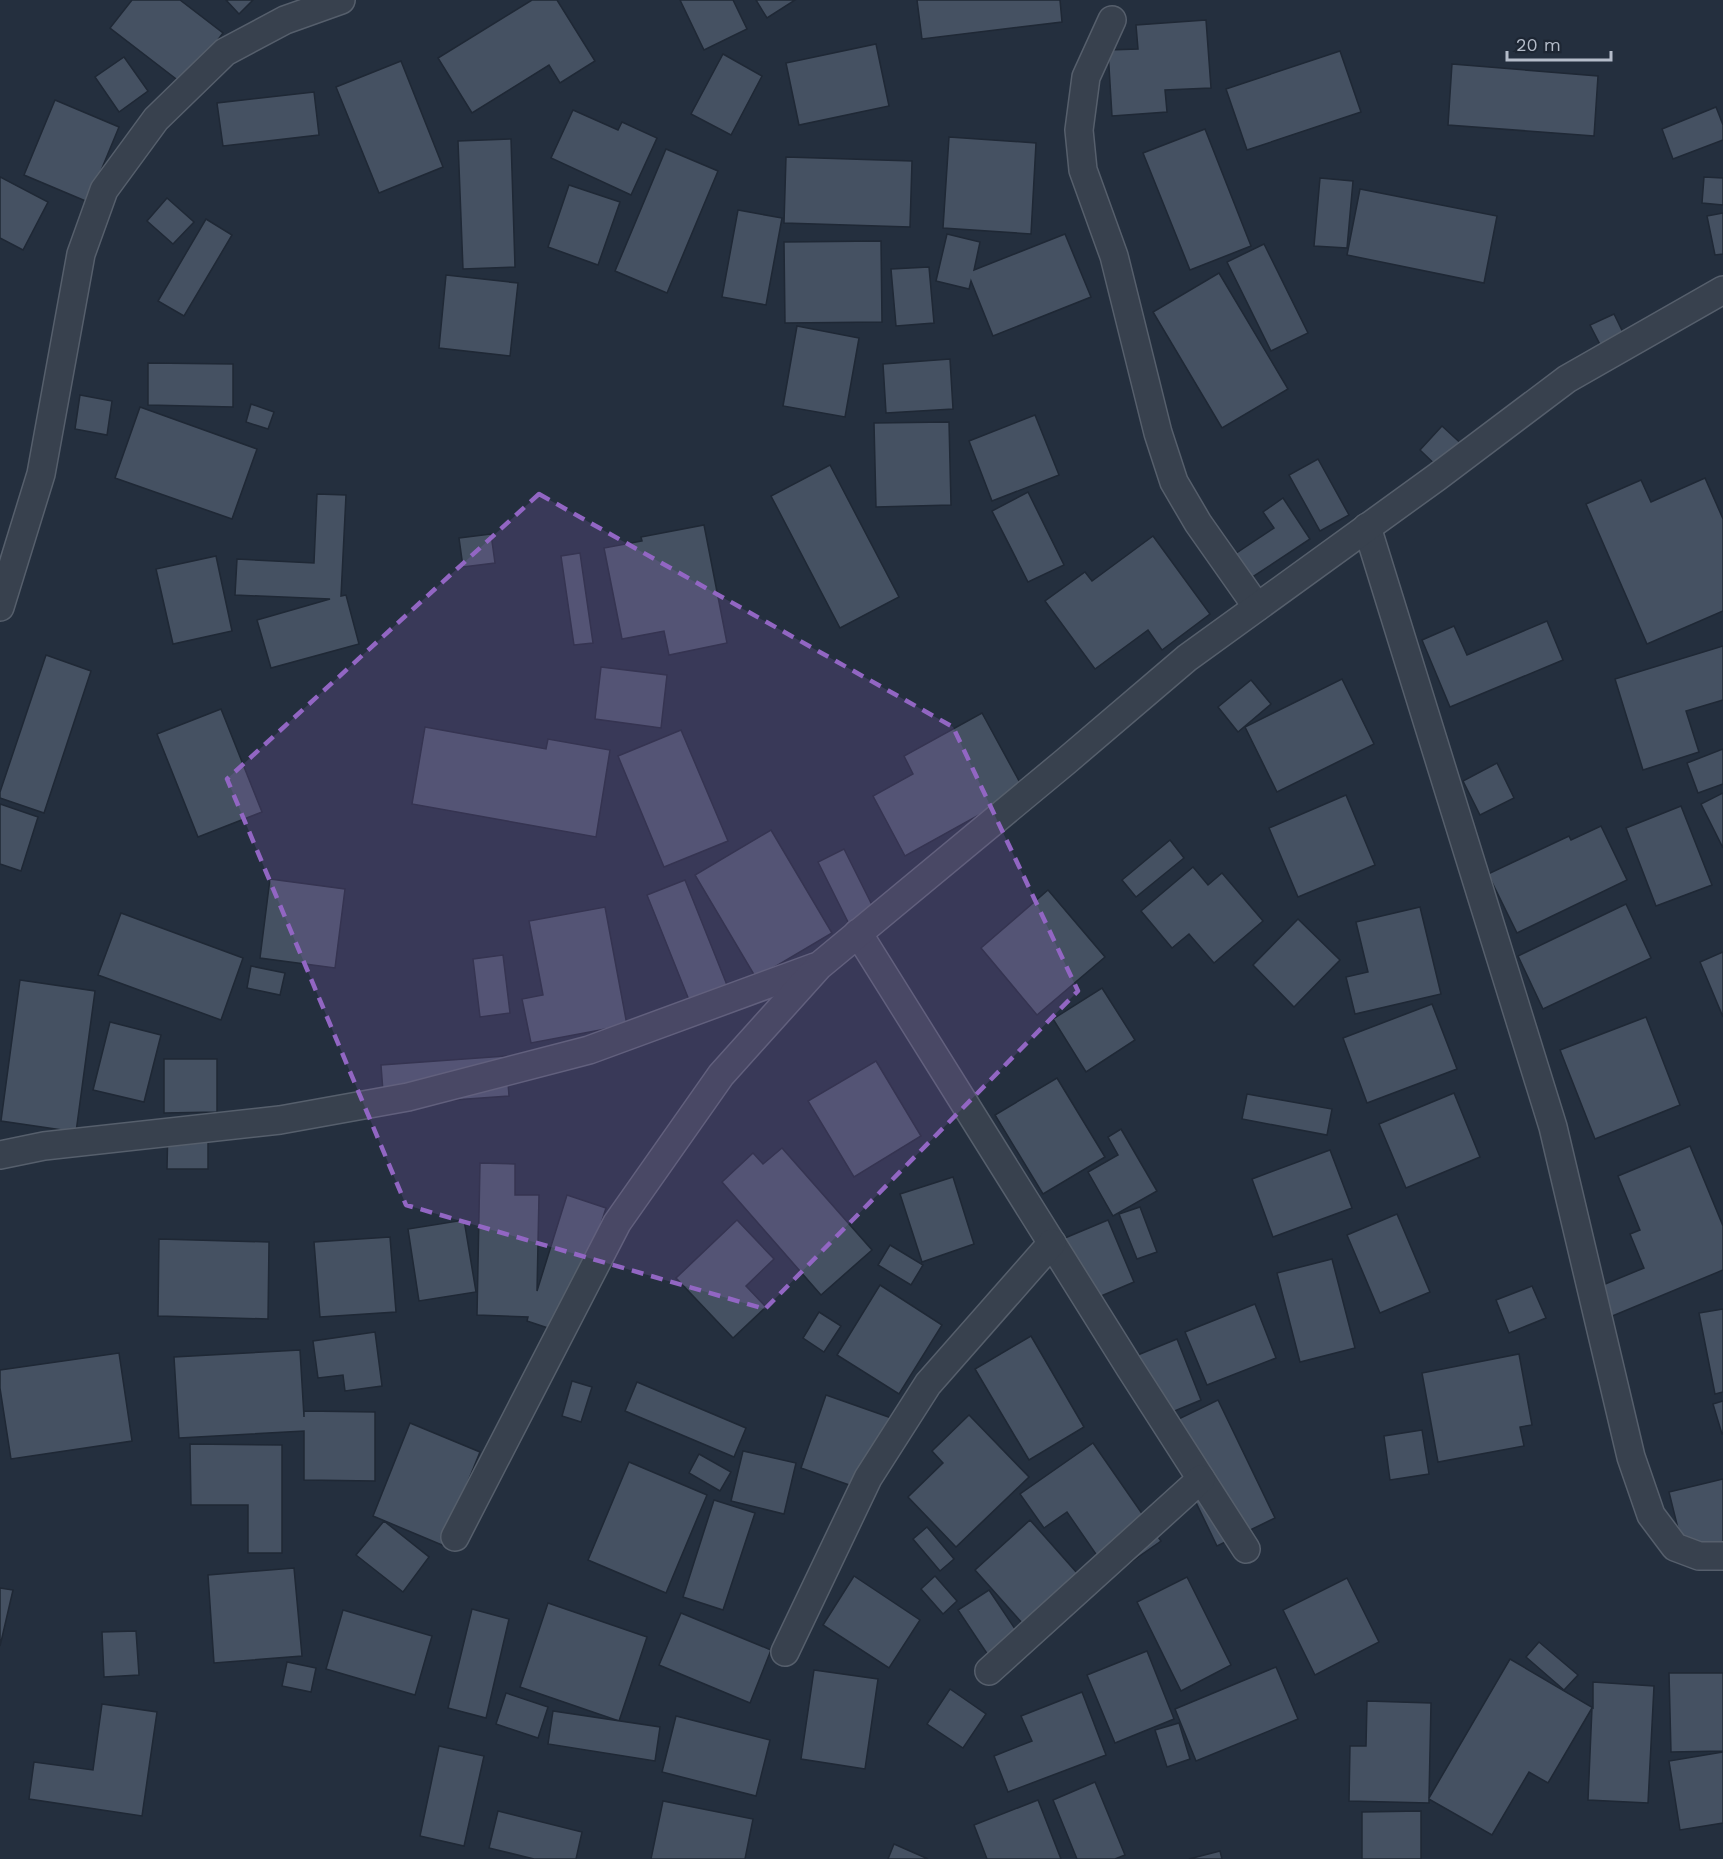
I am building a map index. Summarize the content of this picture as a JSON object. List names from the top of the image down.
{
  "scale_bar": "20 m"
}
